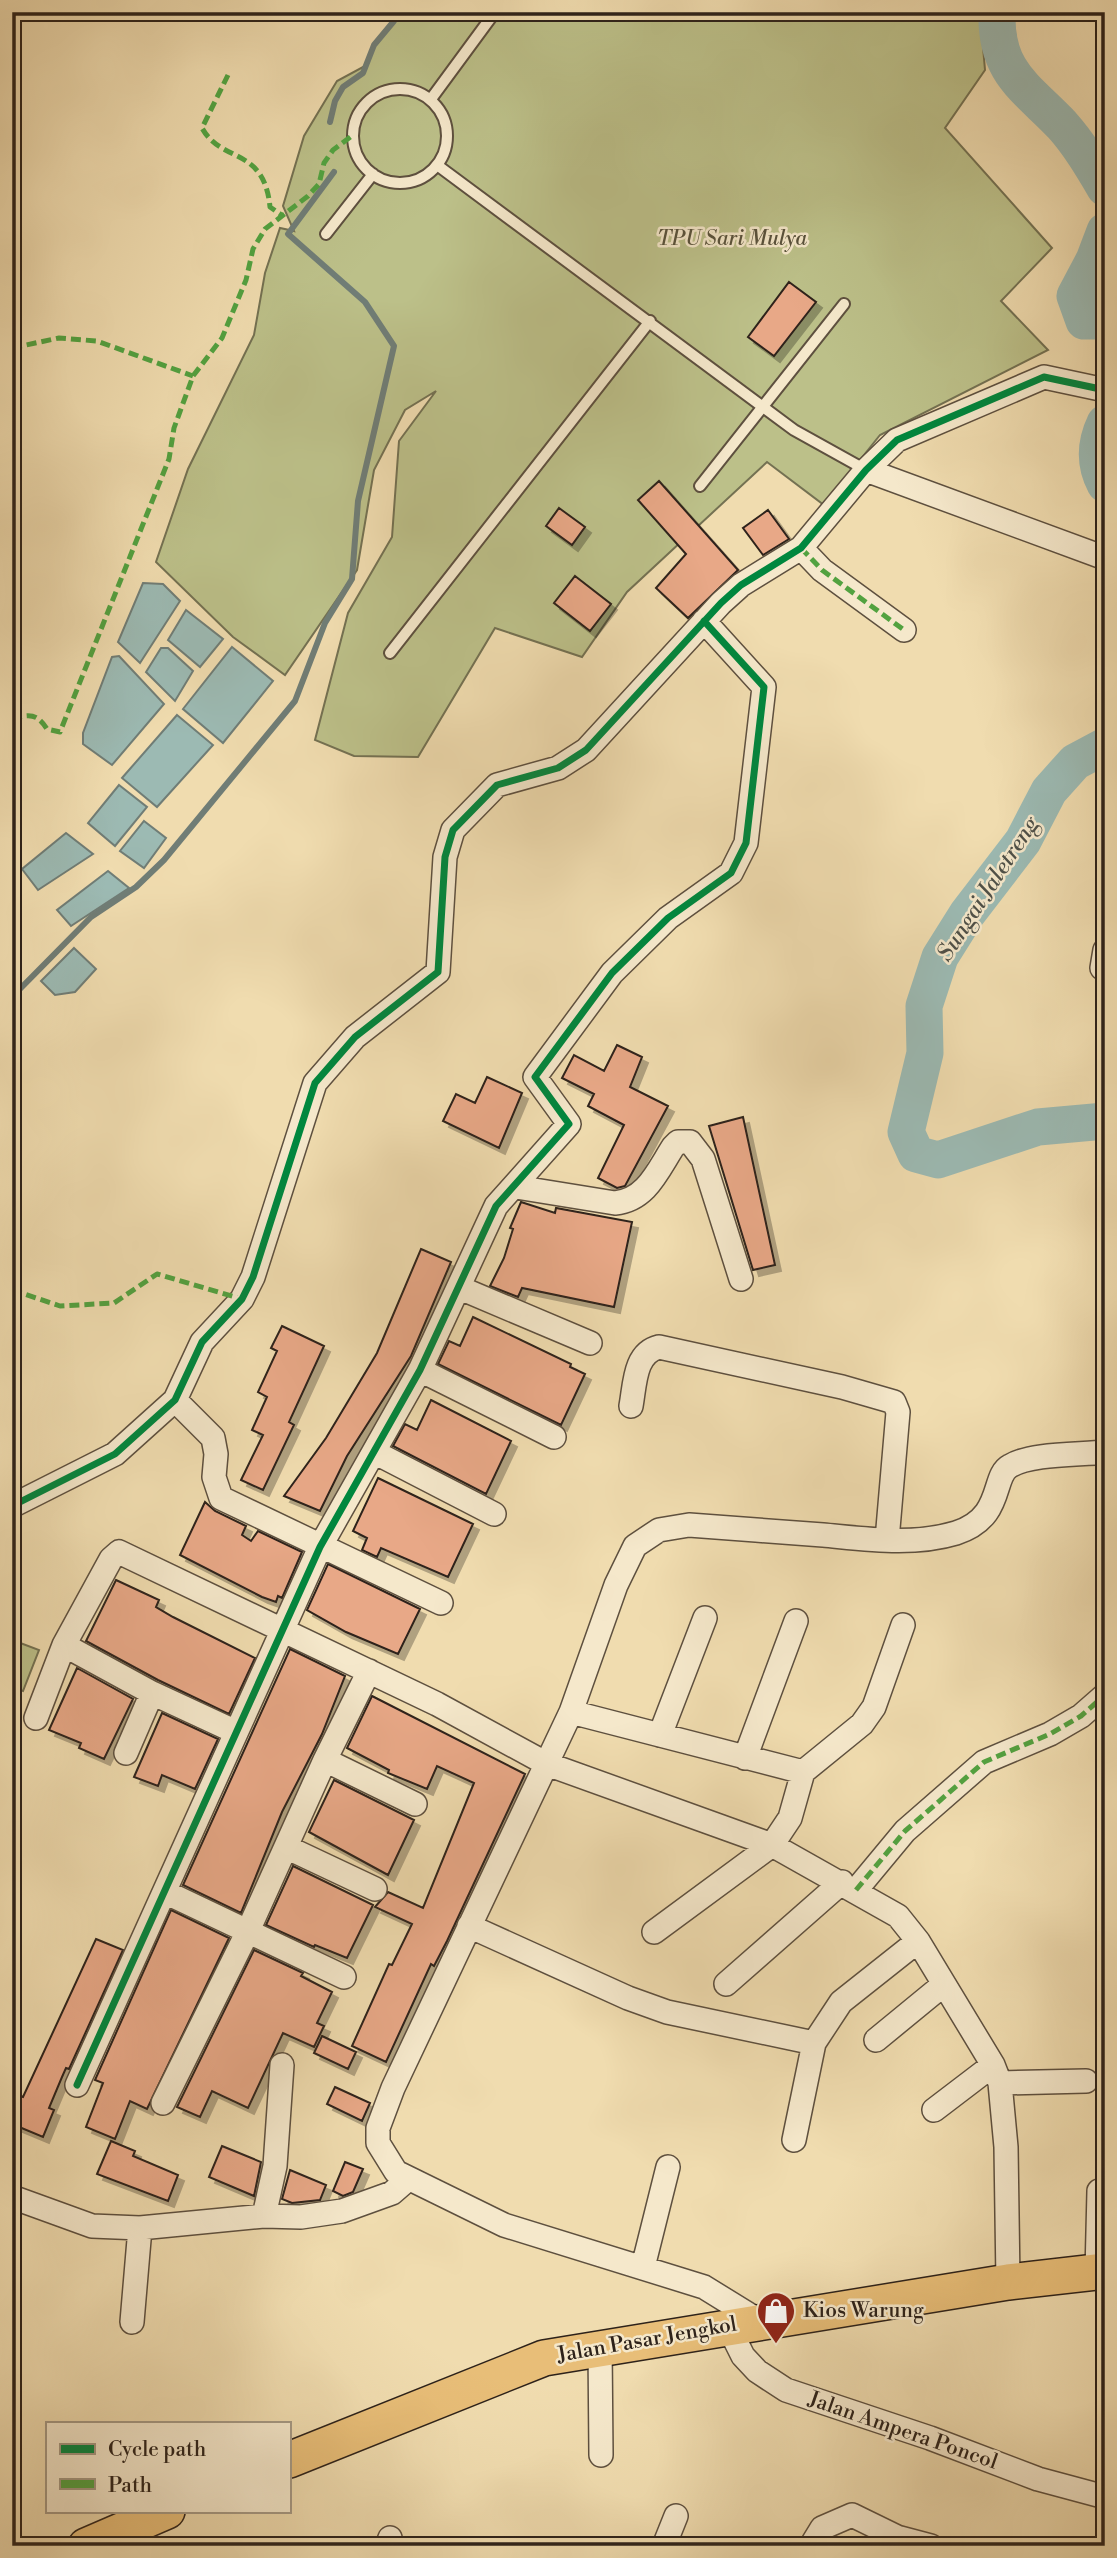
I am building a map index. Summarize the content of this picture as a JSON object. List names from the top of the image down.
{
  "streets": {
    "main road": ["Jalan Pasar Jengkol"],
    "street": ["Jalan Ampera Poncol"]
  },
  "crossings": [
    ["Jalan Pasar Jengkol", "Jalan Ampera Poncol"]
  ],
  "water": ["Sungai Jaletreng"],
  "parks": ["TPU Sari Mulya"],
  "places": {
    "shop": ["Kios Warung"]
  },
  "legend": ["Cycle path", "Path"]
}
